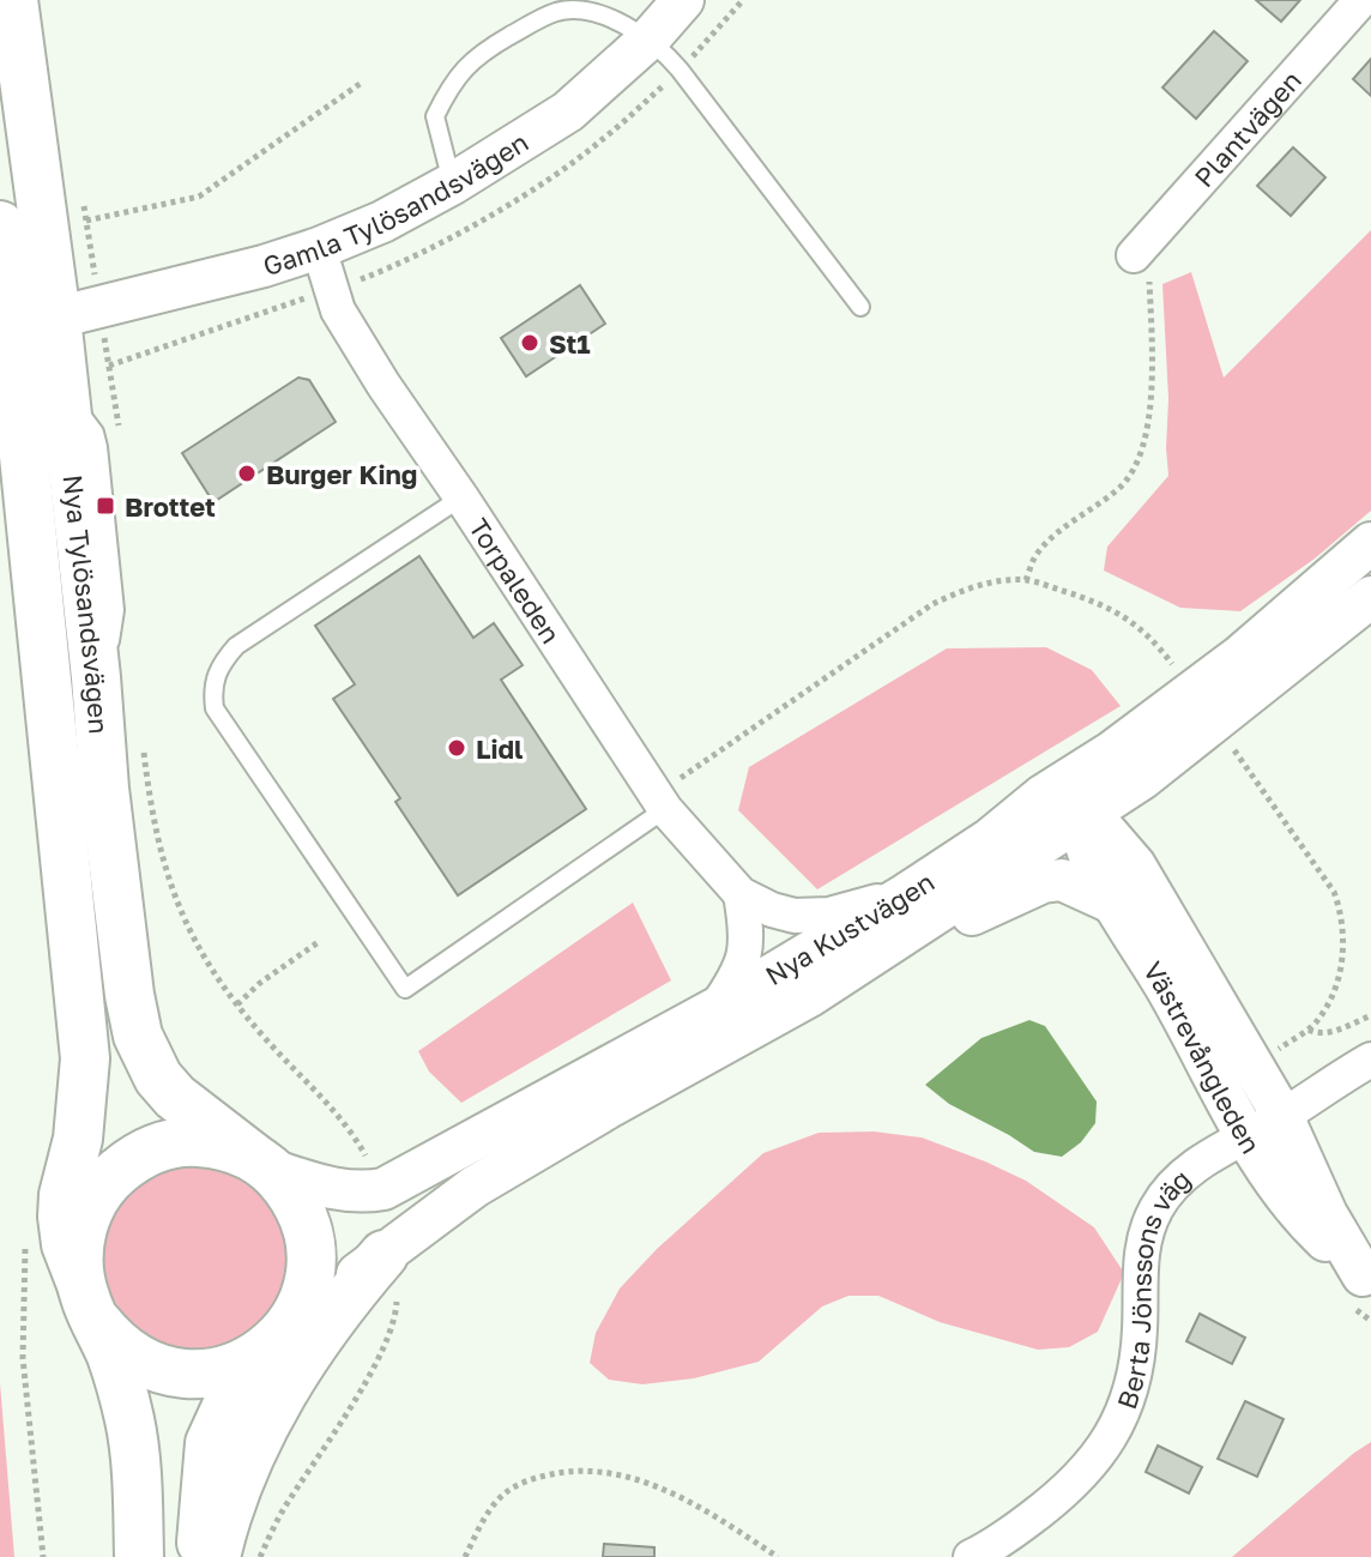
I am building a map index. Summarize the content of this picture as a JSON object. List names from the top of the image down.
{
  "streets": {
    "main road": ["Nya Tylösandsvägen"],
    "street": [
      "Plantvägen",
      "Gamla Tylösandsvägen",
      "Torpaleden",
      "Nya Kustvägen",
      "Västrevångleden",
      "Berta Jönssons väg"
    ]
  },
  "crossings": [
    ["Gamla Tylösandsvägen", "Torpaleden"],
    ["Gamla Tylösandsvägen", "Nya Tylösandsvägen"],
    ["Torpaleden", "Nya Kustvägen"],
    ["Nya Tylösandsvägen", "Nya Kustvägen"],
    ["Nya Kustvägen", "Västrevångleden"],
    ["Västrevångleden", "Berta Jönssons väg"]
  ],
  "places": {
    "other": ["St1", "Burger King", "Lidl"],
    "transit": ["Brottet"]
  }
}
